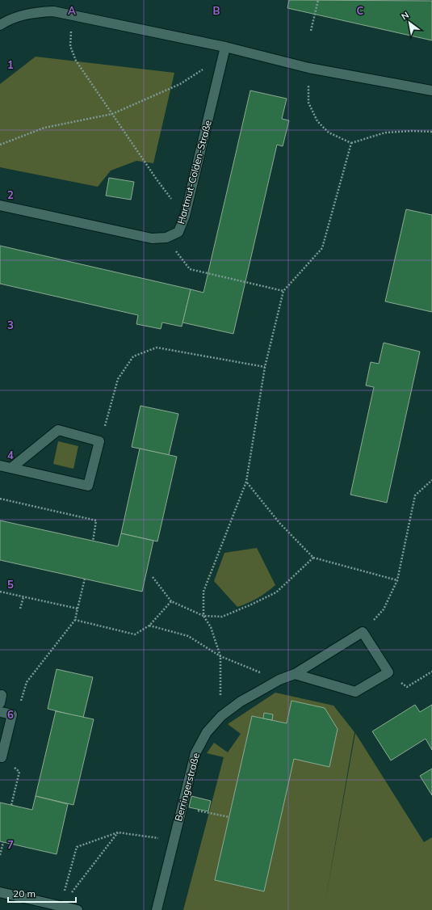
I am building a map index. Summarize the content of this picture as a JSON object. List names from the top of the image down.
{
  "streets": {
    "street": ["Hartmut-Colden-Straße", "Berringerstraße"]
  },
  "scale_bar": "20 m",
  "north": "top left",
  "grid": {
    "columns": ["A", "B", "C"],
    "rows": [
      "1",
      "2",
      "3",
      "4",
      "5",
      "6",
      "7"
    ]
  }
}
